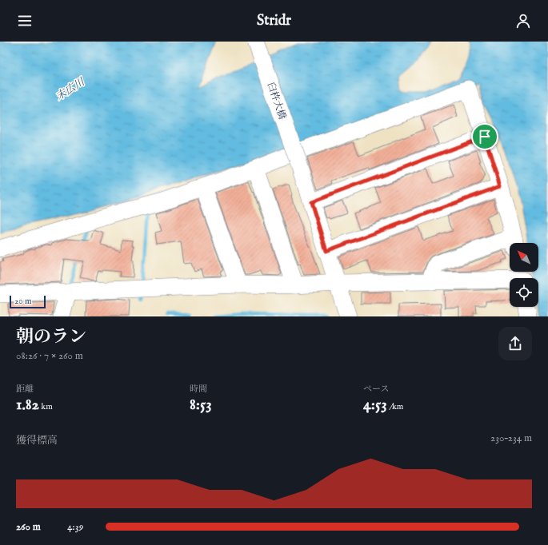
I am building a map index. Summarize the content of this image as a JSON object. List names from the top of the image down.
{
  "streets": {
    "street": ["臼杵大橋"]
  },
  "water": ["末広川"],
  "scale_bar": "20 m",
  "north": "top left",
  "page": {
    "header": "Stridr",
    "scale": "20 m",
    "heading": ["朝のラン", "08:26 · 7 × 260 m"],
    "stats": [
      ["距離", "1.82 km"],
      ["時間", "8:53"],
      ["ペース", "4:53 /km"]
    ],
    "chart": ["獲得標高", "230–234 m"],
    "list": [
      {
        "name": "260 m",
        "note": "4:39"
      }
    ]
  }
}
